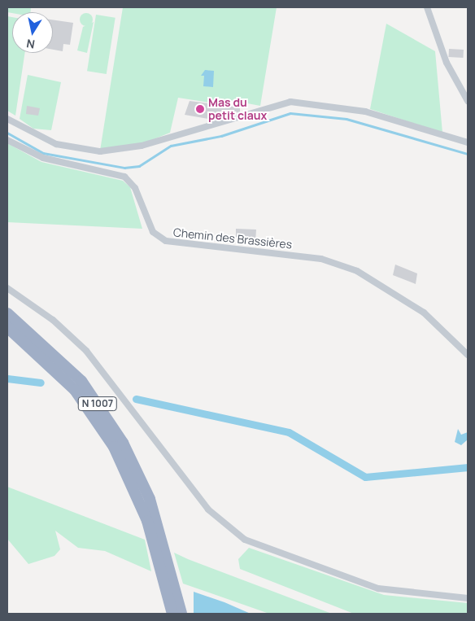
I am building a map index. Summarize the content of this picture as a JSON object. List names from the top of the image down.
{
  "streets": {
    "highway": ["N 1007"],
    "street": ["Chemin des Brassières"]
  },
  "places": ["Mas du petit claux"],
  "north": "bottom"
}
